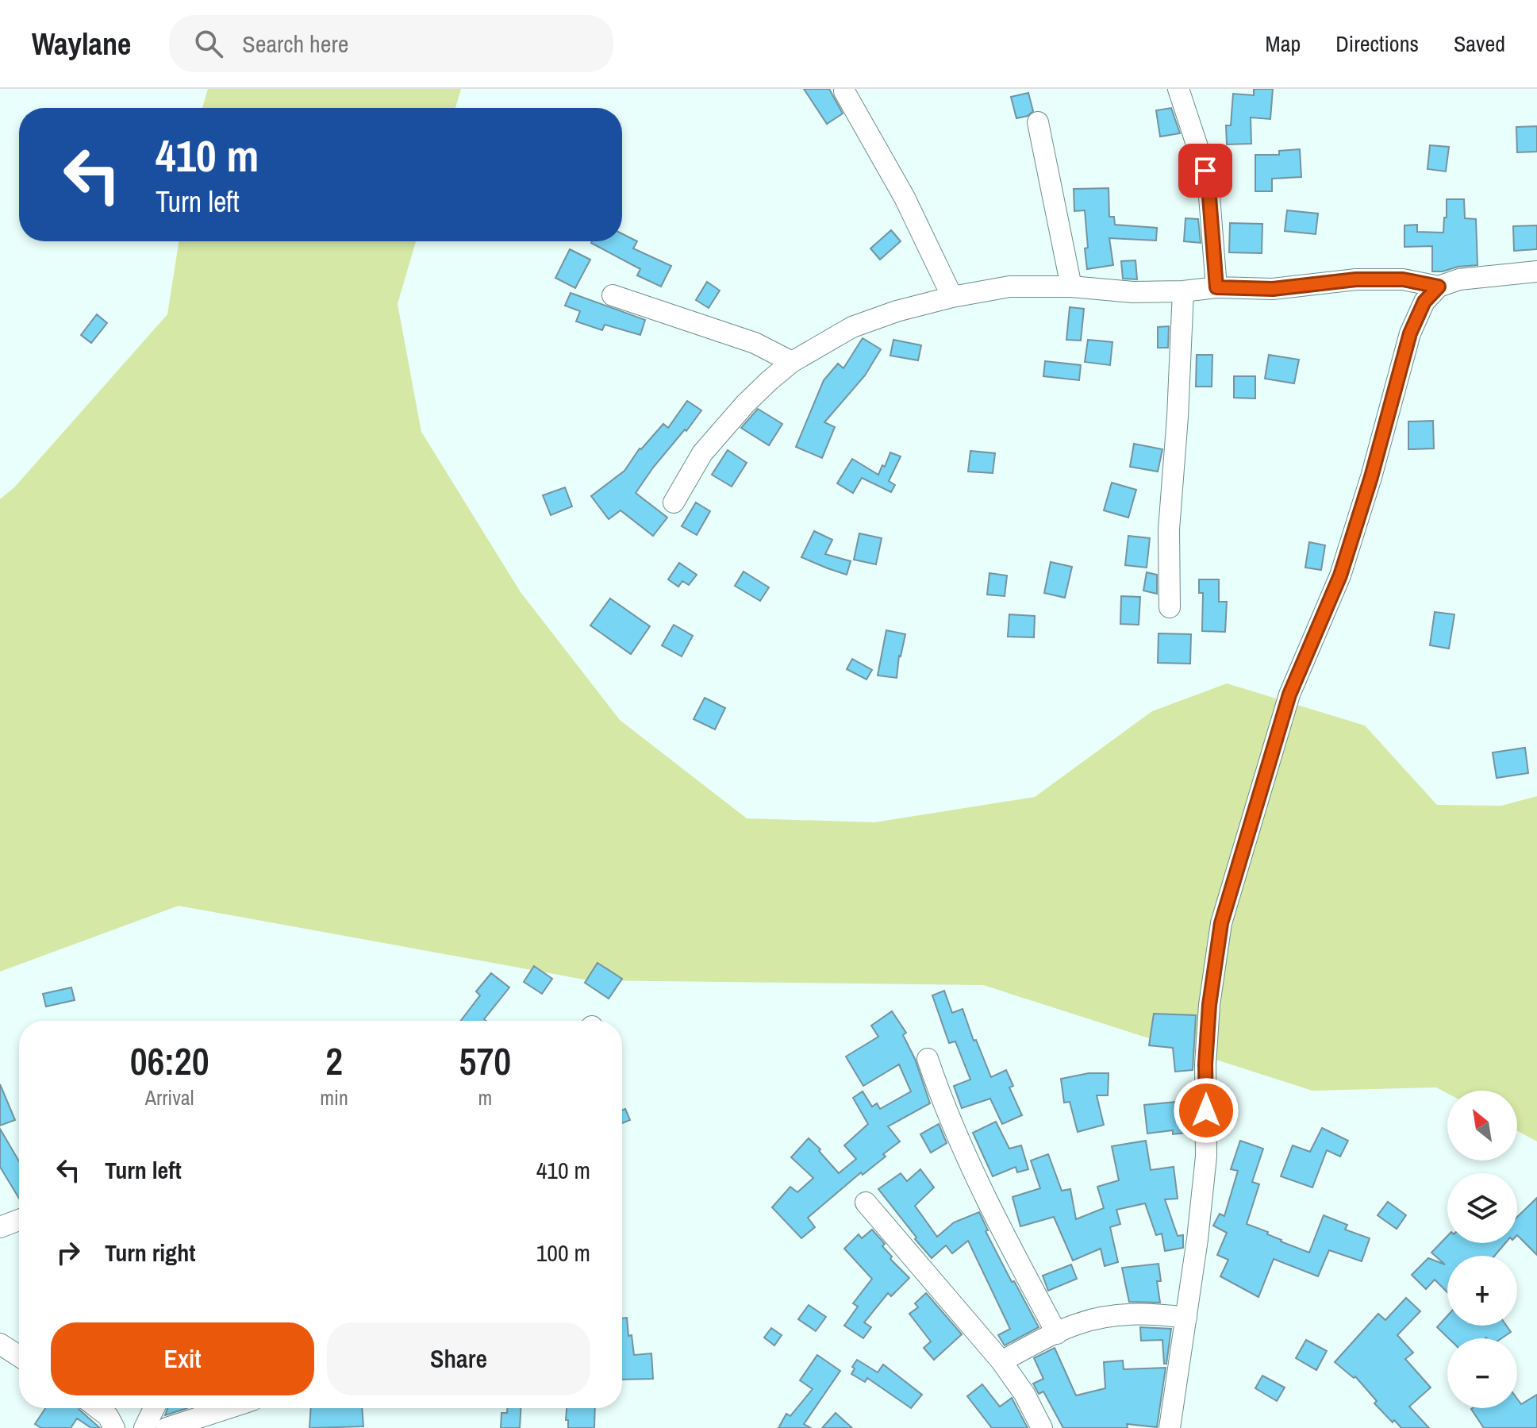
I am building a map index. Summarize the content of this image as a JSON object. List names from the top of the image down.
{
  "north": "top left",
  "page": {
    "header": "Waylane",
    "search": "Search here",
    "nav": ["Map", "Directions", "Saved"],
    "turn": ["410 m", "Turn left"],
    "eta": [
      "06:20",
      "Arrival",
      "2",
      "min",
      "570",
      "m"
    ],
    "map_buttons": ["+", "−"],
    "list": [
      {
        "name": "Turn left",
        "value": "410 m"
      },
      {
        "name": "Turn right",
        "value": "100 m"
      }
    ],
    "buttons": ["Exit", "Share"]
  }
}
